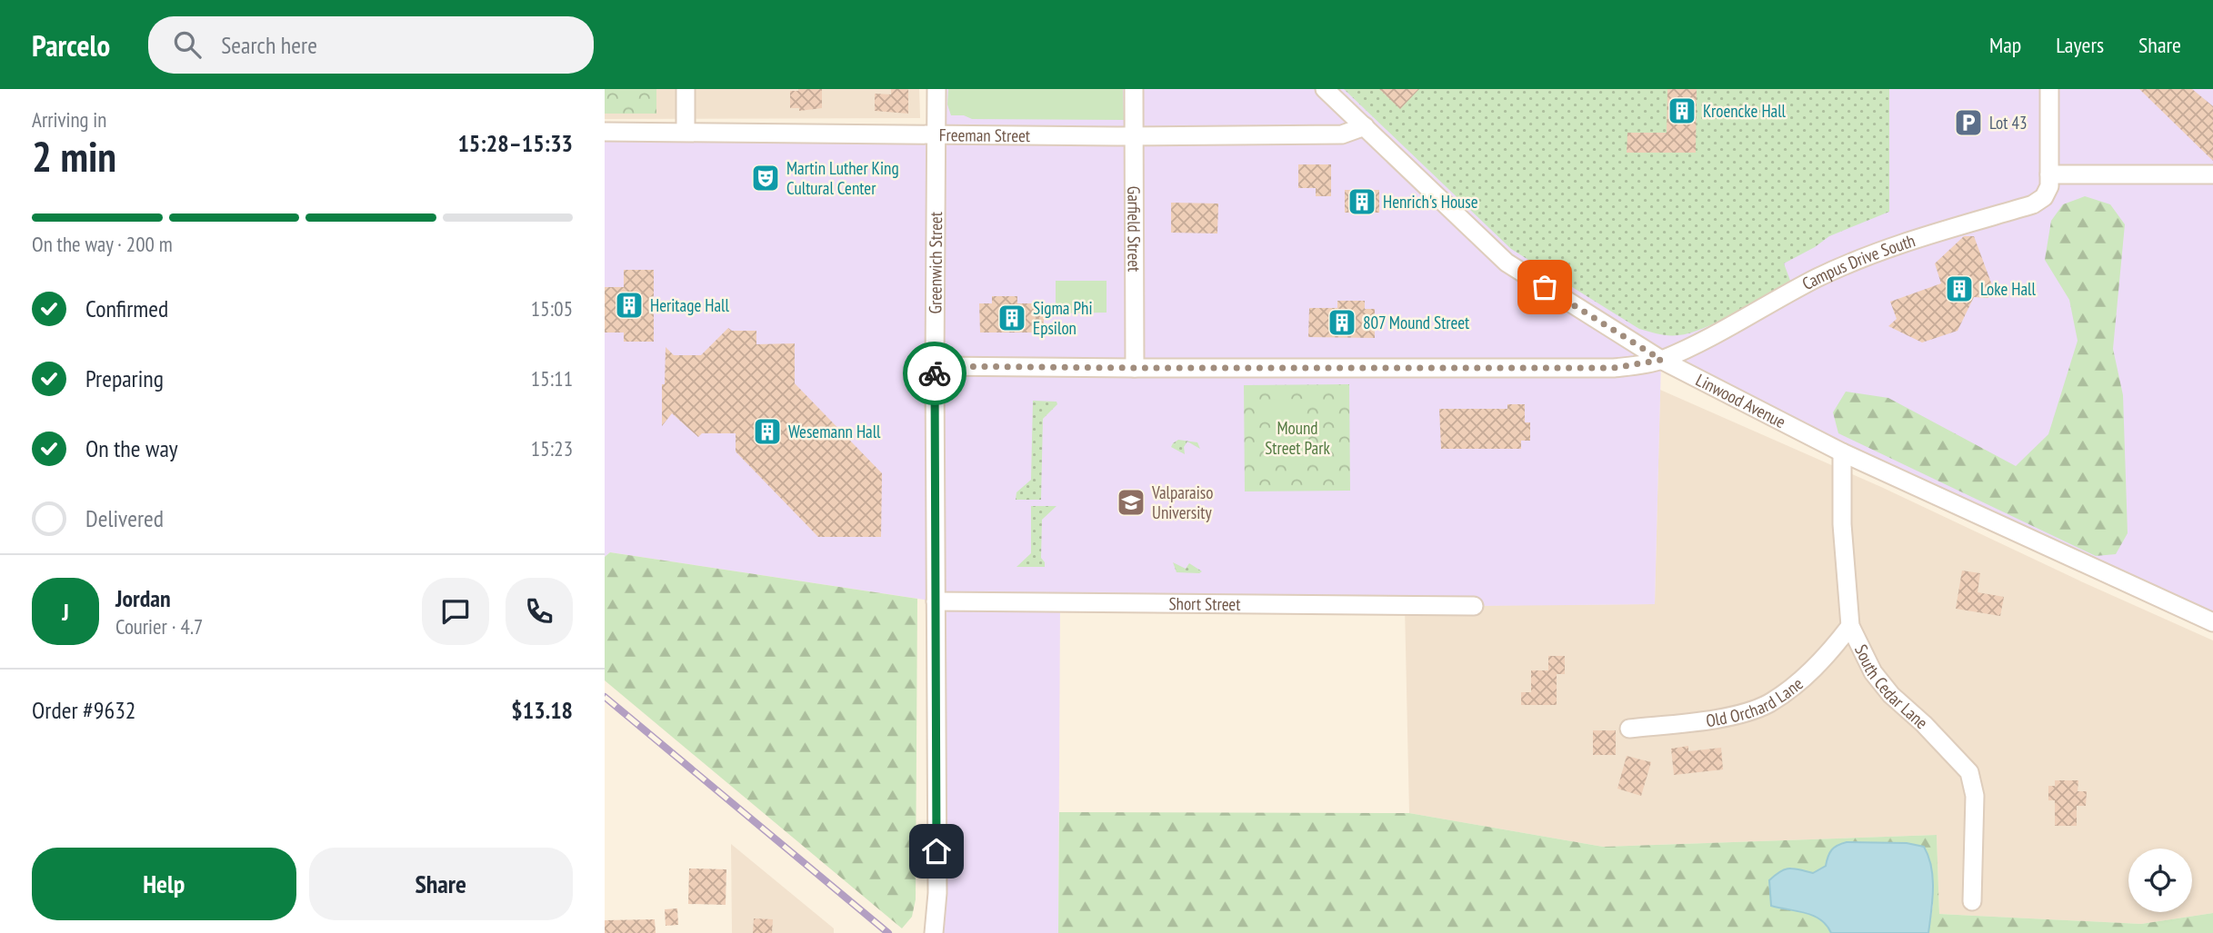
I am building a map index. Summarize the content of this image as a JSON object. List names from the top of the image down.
{
  "streets": {
    "street": [
      "Freeman Street",
      "Garfield Street",
      "Greenwich Street",
      "Campus Drive South",
      "Linwood Avenue",
      "Short Street",
      "South Cedar Lane",
      "Old Orchard Lane"
    ]
  },
  "crossings": [
    ["Freeman Street", "Garfield Street"],
    ["Freeman Street", "Greenwich Street"],
    ["Freeman Street", "Linwood Avenue"],
    ["Garfield Street", "Campus Drive South"],
    ["Greenwich Street", "Campus Drive South"],
    ["Greenwich Street", "Short Street"],
    ["Campus Drive South", "Linwood Avenue"],
    ["Linwood Avenue", "South Cedar Lane"],
    ["South Cedar Lane", "Old Orchard Lane"]
  ],
  "parks": ["Mound Street Park"],
  "places": {
    "building": [
      "Kroencke Hall",
      "Henrich's House",
      "Loke Hall",
      "Heritage Hall",
      "Sigma Phi Epsilon",
      "807 Mound Street",
      "Wesemann Hall"
    ],
    "parking": ["Lot 43"],
    "theatre": ["Martin Luther King Cultural Center"],
    "school or university": ["Valparaiso University"]
  },
  "page": {
    "header": "Parcelo",
    "search": "Search here",
    "nav": ["Map", "Layers", "Share"],
    "heading": ["2 min", "Arriving in", "15:28–15:33"],
    "panel": [
      "Jordan",
      "Courier · 4.7",
      "Order #9632",
      "$13.18"
    ],
    "bar": "On the way · 200 m",
    "list": [
      ["Confirmed", "15:05"],
      ["Preparing", "15:11"],
      ["On the way", "15:23"],
      "Delivered"
    ],
    "round": "J",
    "buttons": ["Help", "Share"]
  }
}
